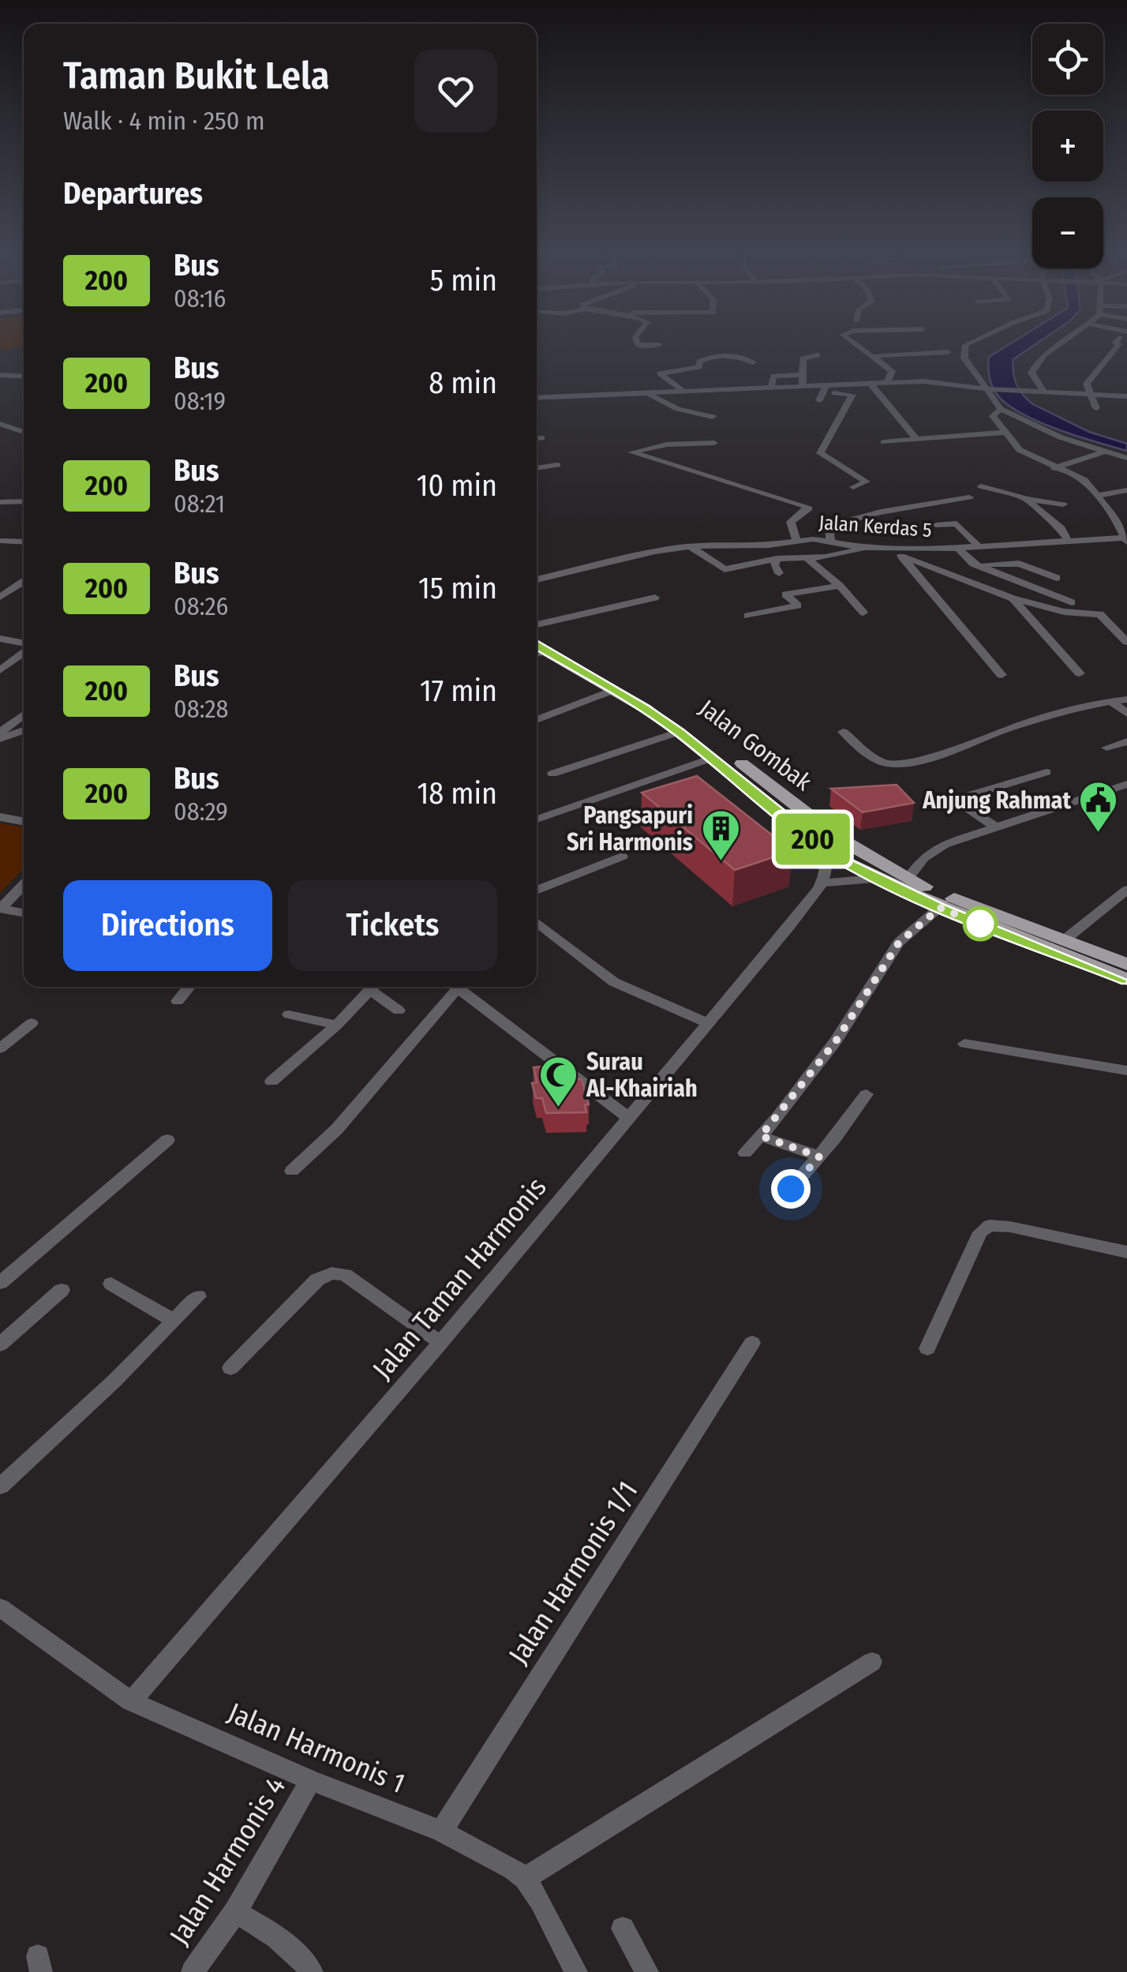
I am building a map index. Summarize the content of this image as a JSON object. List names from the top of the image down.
{
  "streets": {
    "main road": ["Jalan Gombak"],
    "street": [
      "Jalan Kerdas 5",
      "Jalan Taman Harmonis",
      "Jalan Harmonis 1/1",
      "Jalan Harmonis 1",
      "Jalan Harmonis 4"
    ]
  },
  "crossings": [
    ["Jalan Taman Harmonis", "Jalan Harmonis 1"],
    ["Jalan Harmonis 1/1", "Jalan Harmonis 1"],
    ["Jalan Harmonis 1", "Jalan Harmonis 4"]
  ],
  "places": {
    "public building": ["Anjung Rahmat"],
    "building": ["Pangsapuri Sri Harmonis"],
    "mosque": ["Surau Al-Khairiah"]
  },
  "lines": ["bus line 200"],
  "page": {
    "on_map": "200",
    "map_buttons": ["+", "−"],
    "heading": [
      ["Taman Bukit Lela", "Walk · 4 min · 250 m"],
      "Departures"
    ],
    "list": [
      {
        "mark": "200",
        "name": "Bus",
        "note": "08:16",
        "value": "5 min"
      },
      {
        "mark": "200",
        "name": "Bus",
        "note": "08:19",
        "value": "8 min"
      },
      {
        "mark": "200",
        "name": "Bus",
        "note": "08:21",
        "value": "10 min"
      },
      {
        "mark": "200",
        "name": "Bus",
        "note": "08:26",
        "value": "15 min"
      },
      {
        "mark": "200",
        "name": "Bus",
        "note": "08:28",
        "value": "17 min"
      },
      {
        "mark": "200",
        "name": "Bus",
        "note": "08:29",
        "value": "18 min"
      }
    ],
    "buttons": ["Directions", "Tickets"]
  }
}
